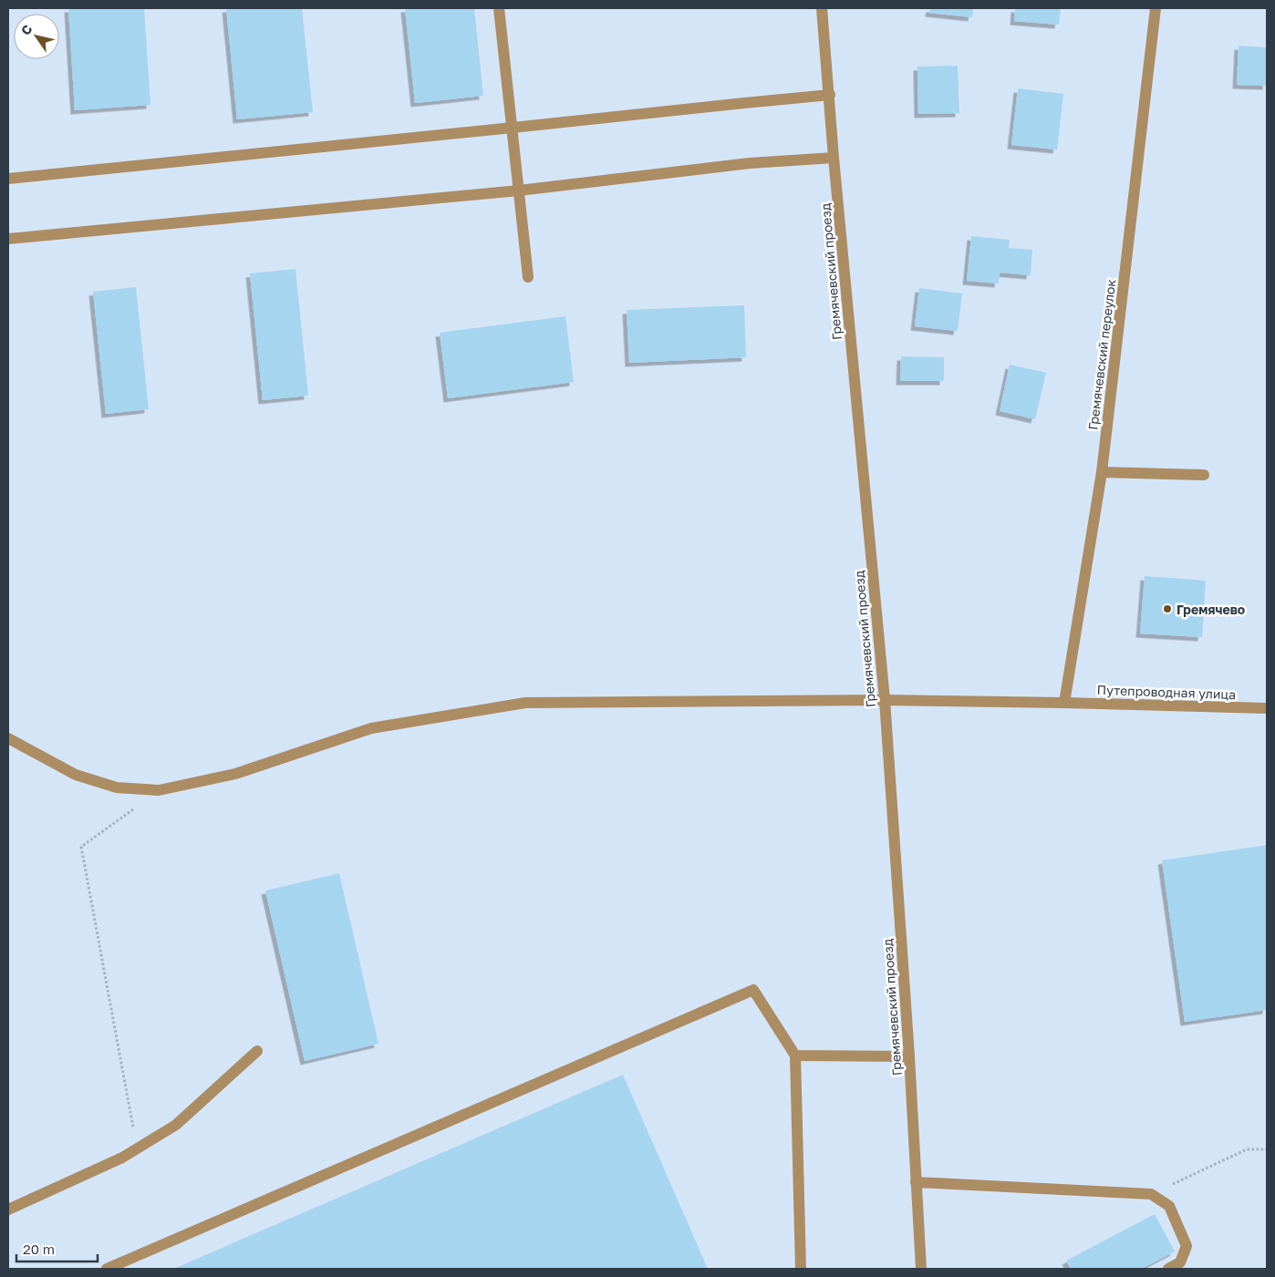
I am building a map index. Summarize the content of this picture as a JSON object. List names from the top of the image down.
{
  "streets": {
    "street": ["Гремячевский проезд", "Гремячевский переулок", "Путепроводная улица"]
  },
  "crossings": [
    ["Гремячевский проезд", "Путепроводная улица"],
    ["Гремячевский переулок", "Путепроводная улица"]
  ],
  "places": ["Гремячево"],
  "scale_bar": "20 m",
  "north": "top left"
}
